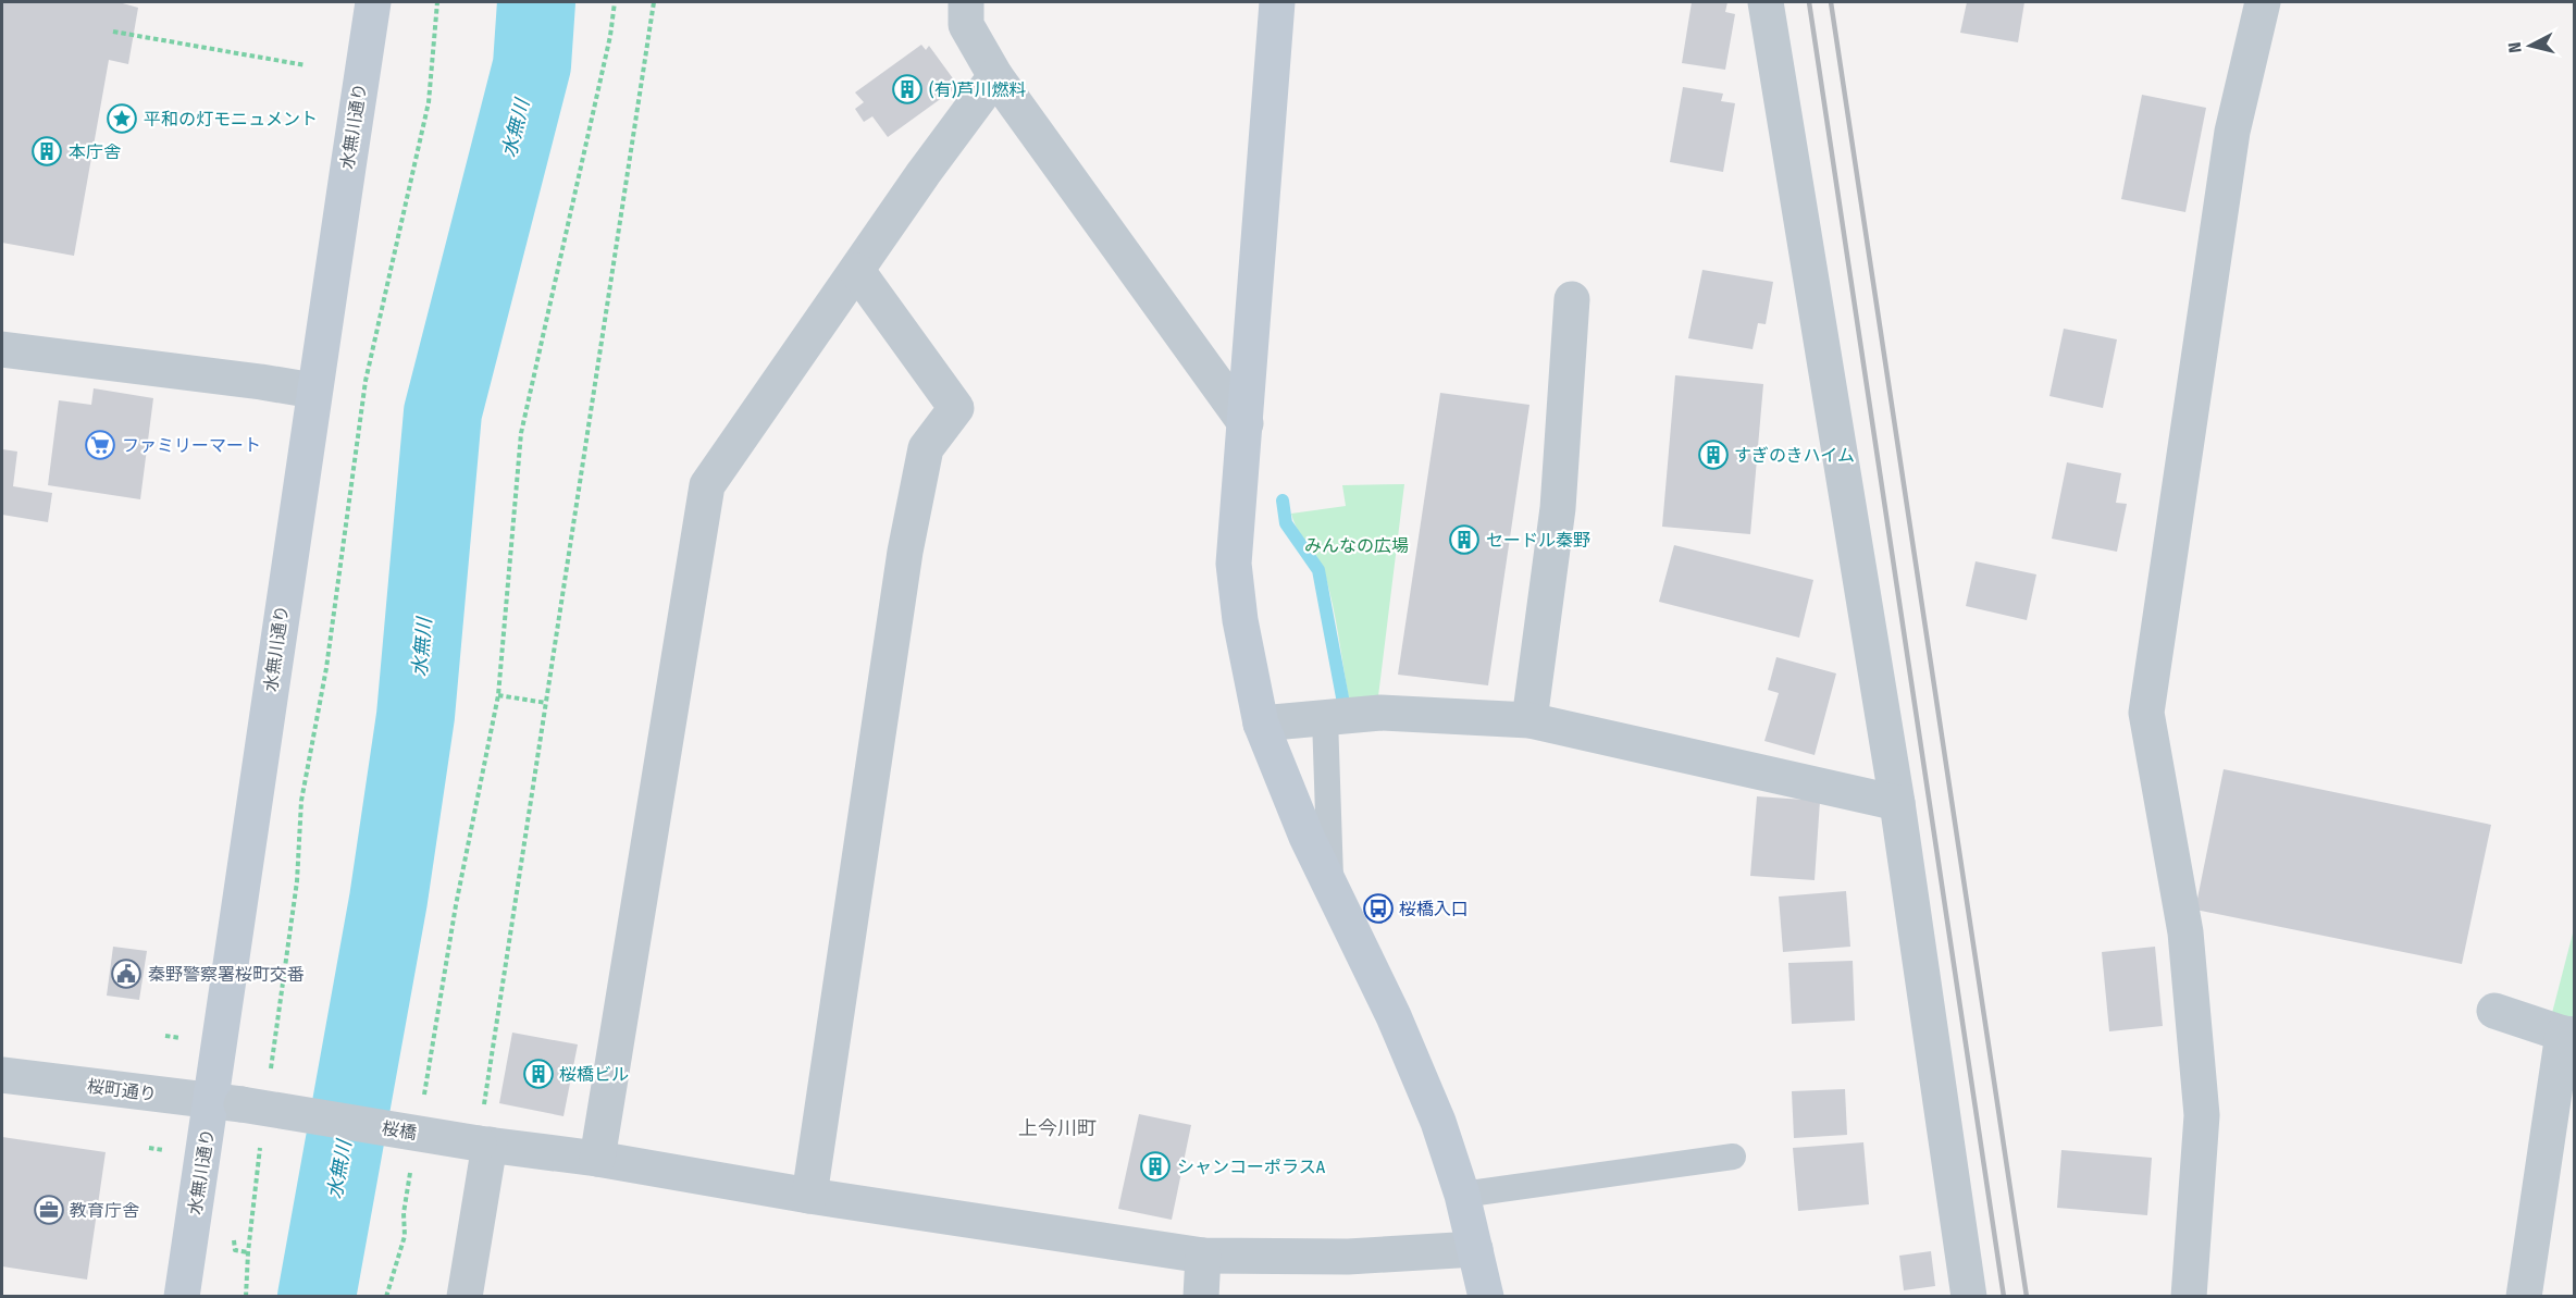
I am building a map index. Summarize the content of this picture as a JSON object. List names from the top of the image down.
{
  "streets": {
    "street": ["水無川通り", "桜町通り", "桜橋"]
  },
  "crossings": [
    ["水無川通り", "桜町通り"],
    ["水無川通り", "桜橋"],
    ["桜町通り", "桜橋"]
  ],
  "districts": ["上今川町"],
  "water": ["水無川"],
  "parks": ["みんなの広場"],
  "places": {
    "building": [
      "(有)芦川燃料",
      "本庁舎",
      "すぎのきハイム",
      "セードル秦野",
      "桜橋ビル",
      "シャンコーポラスA"
    ],
    "place": ["平和の灯モニュメント"],
    "supermarket": ["ファミリーマート"],
    "bus stop": ["桜橋入口"],
    "public building": ["秦野警察署桜町交番"],
    "office": ["教育庁舎"]
  },
  "north": "left"
}
